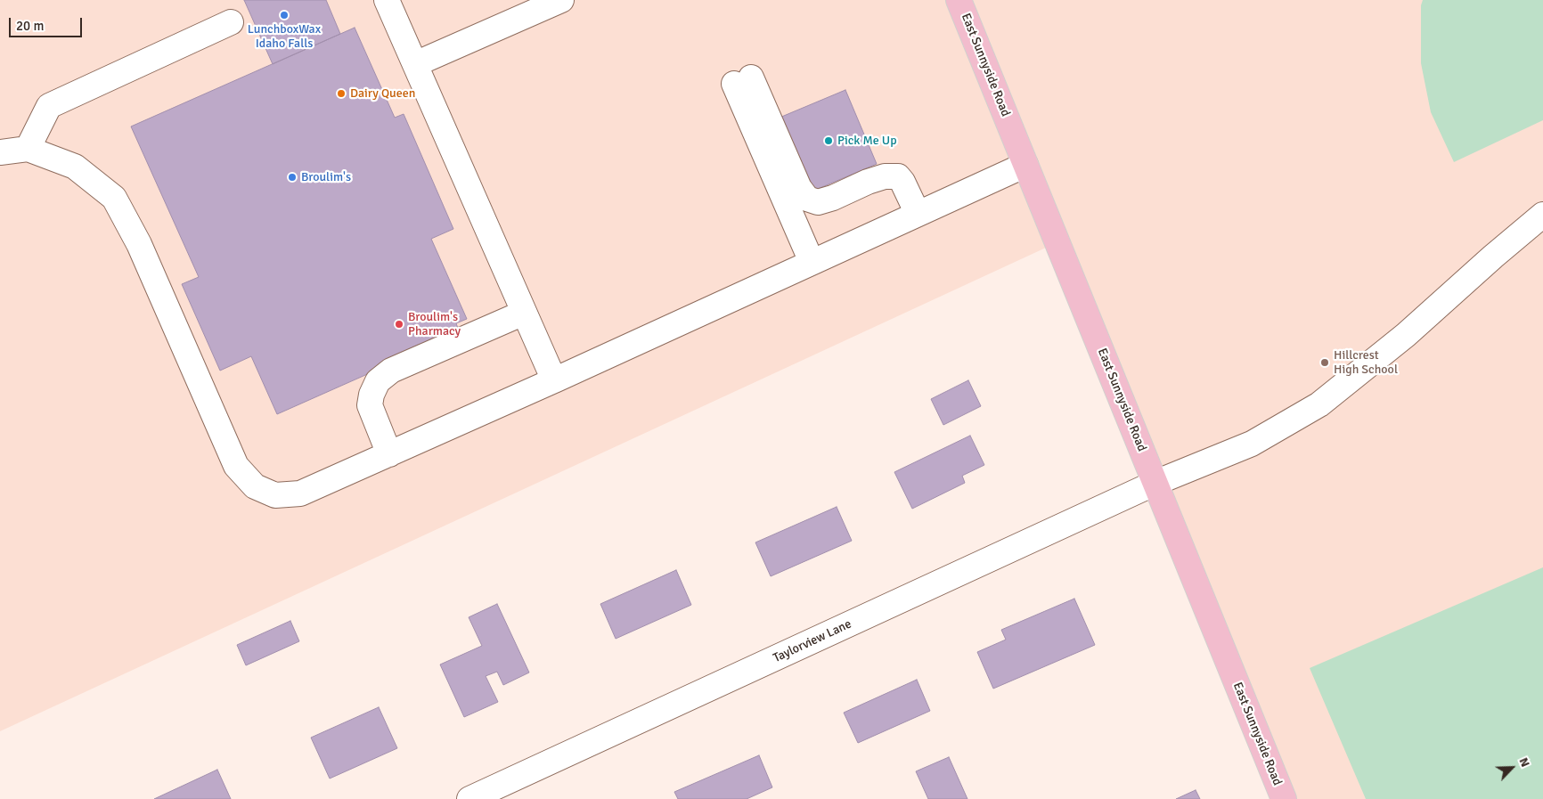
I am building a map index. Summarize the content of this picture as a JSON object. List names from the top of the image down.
{
  "streets": {
    "main road": ["East Sunnyside Road"],
    "street": ["Taylorview Lane"]
  },
  "crossings": [
    ["East Sunnyside Road", "Taylorview Lane"]
  ],
  "places": [
    "LunchboxWax Idaho Falls",
    "Dairy Queen",
    "Pick Me Up",
    "Broulim's",
    "Broulim's Pharmacy",
    "Hillcrest High School"
  ],
  "scale_bar": "20 m",
  "north": "top right"
}
